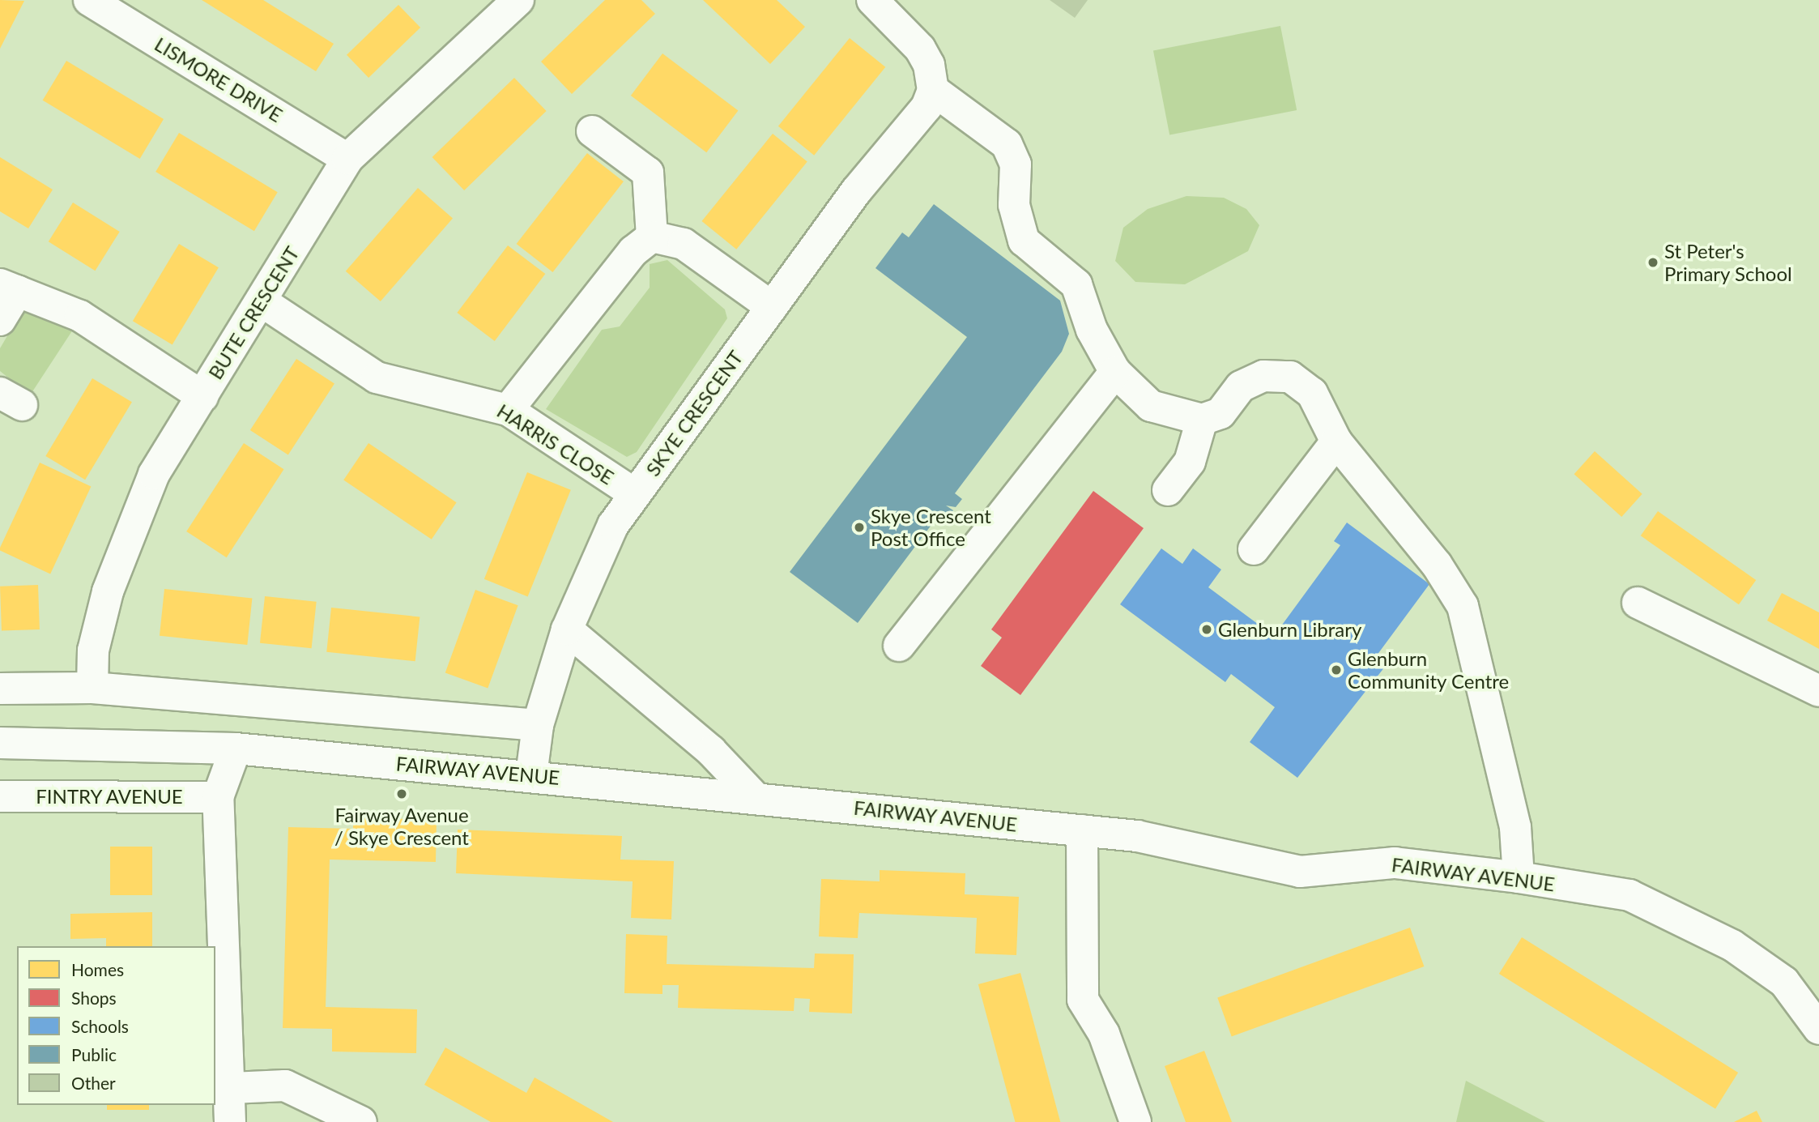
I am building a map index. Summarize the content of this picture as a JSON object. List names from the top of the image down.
{
  "streets": {
    "street": [
      "LISMORE DRIVE",
      "BUTE CRESCENT",
      "SKYE CRESCENT",
      "HARRIS CLOSE",
      "FAIRWAY AVENUE",
      "FINTRY AVENUE"
    ]
  },
  "crossings": [
    ["LISMORE DRIVE", "BUTE CRESCENT"],
    ["BUTE CRESCENT", "HARRIS CLOSE"],
    ["SKYE CRESCENT", "HARRIS CLOSE"],
    ["SKYE CRESCENT", "FAIRWAY AVENUE"]
  ],
  "places": [
    "St Peter's Primary School",
    "Skye Crescent Post Office",
    "Glenburn Library",
    "Glenburn Community Centre",
    "Fairway Avenue / Skye Crescent"
  ],
  "legend": [
    "Homes",
    "Shops",
    "Schools",
    "Public",
    "Other"
  ]
}
